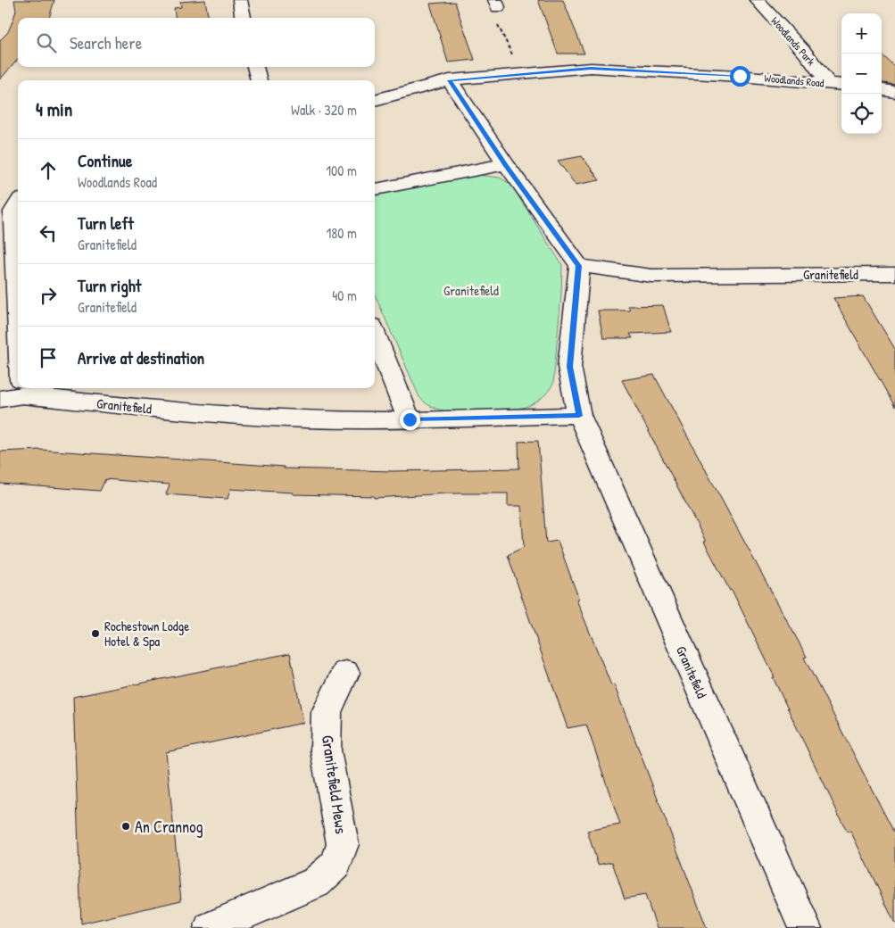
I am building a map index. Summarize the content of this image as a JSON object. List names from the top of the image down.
{
  "streets": {
    "street": [
      "Woodlands Park",
      "Woodlands Road",
      "Granitefield",
      "Granitefield Mews"
    ]
  },
  "crossings": [
    ["Woodlands Park", "Woodlands Road"]
  ],
  "parks": ["Granitefield"],
  "places": ["Rochestown Lodge Hotel & Spa", "An Crannog"],
  "page": {
    "map_buttons": ["+", "−"],
    "search": "Search here",
    "heading": ["4 min", "Walk · 320 m"],
    "list": [
      ["Continue", "Woodlands Road", "100 m"],
      ["Turn left", "Granitefield", "180 m"],
      ["Turn right", "Granitefield", "40 m"],
      "Arrive at destination"
    ]
  }
}
